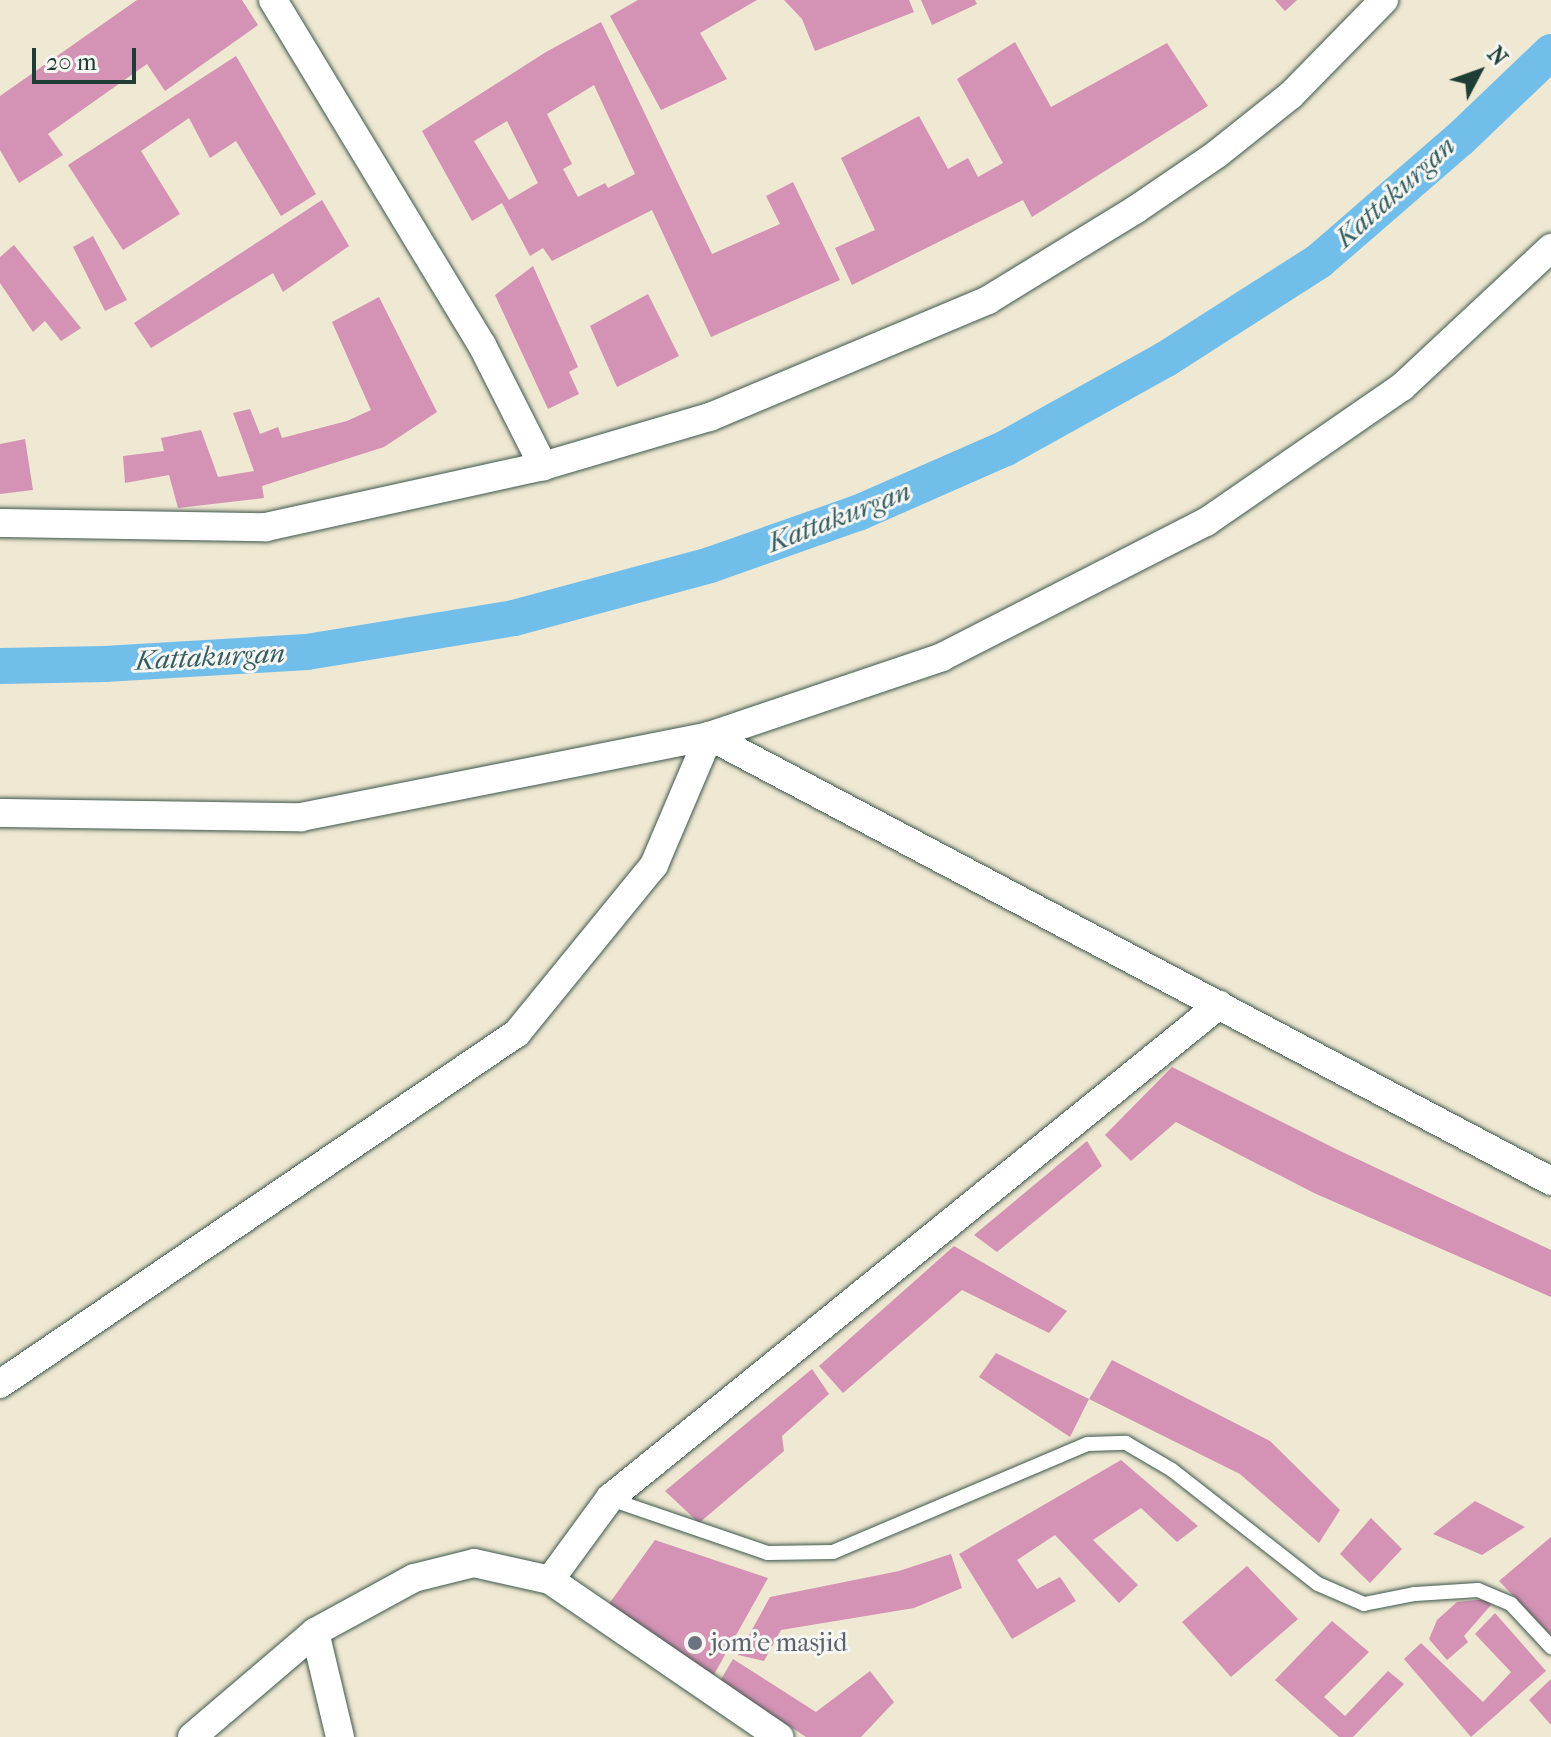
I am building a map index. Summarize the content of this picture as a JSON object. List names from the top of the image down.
{
  "water": ["Kattakurgan"],
  "places": ["jom'e masjid"],
  "scale_bar": "20 m",
  "north": "top right"
}
